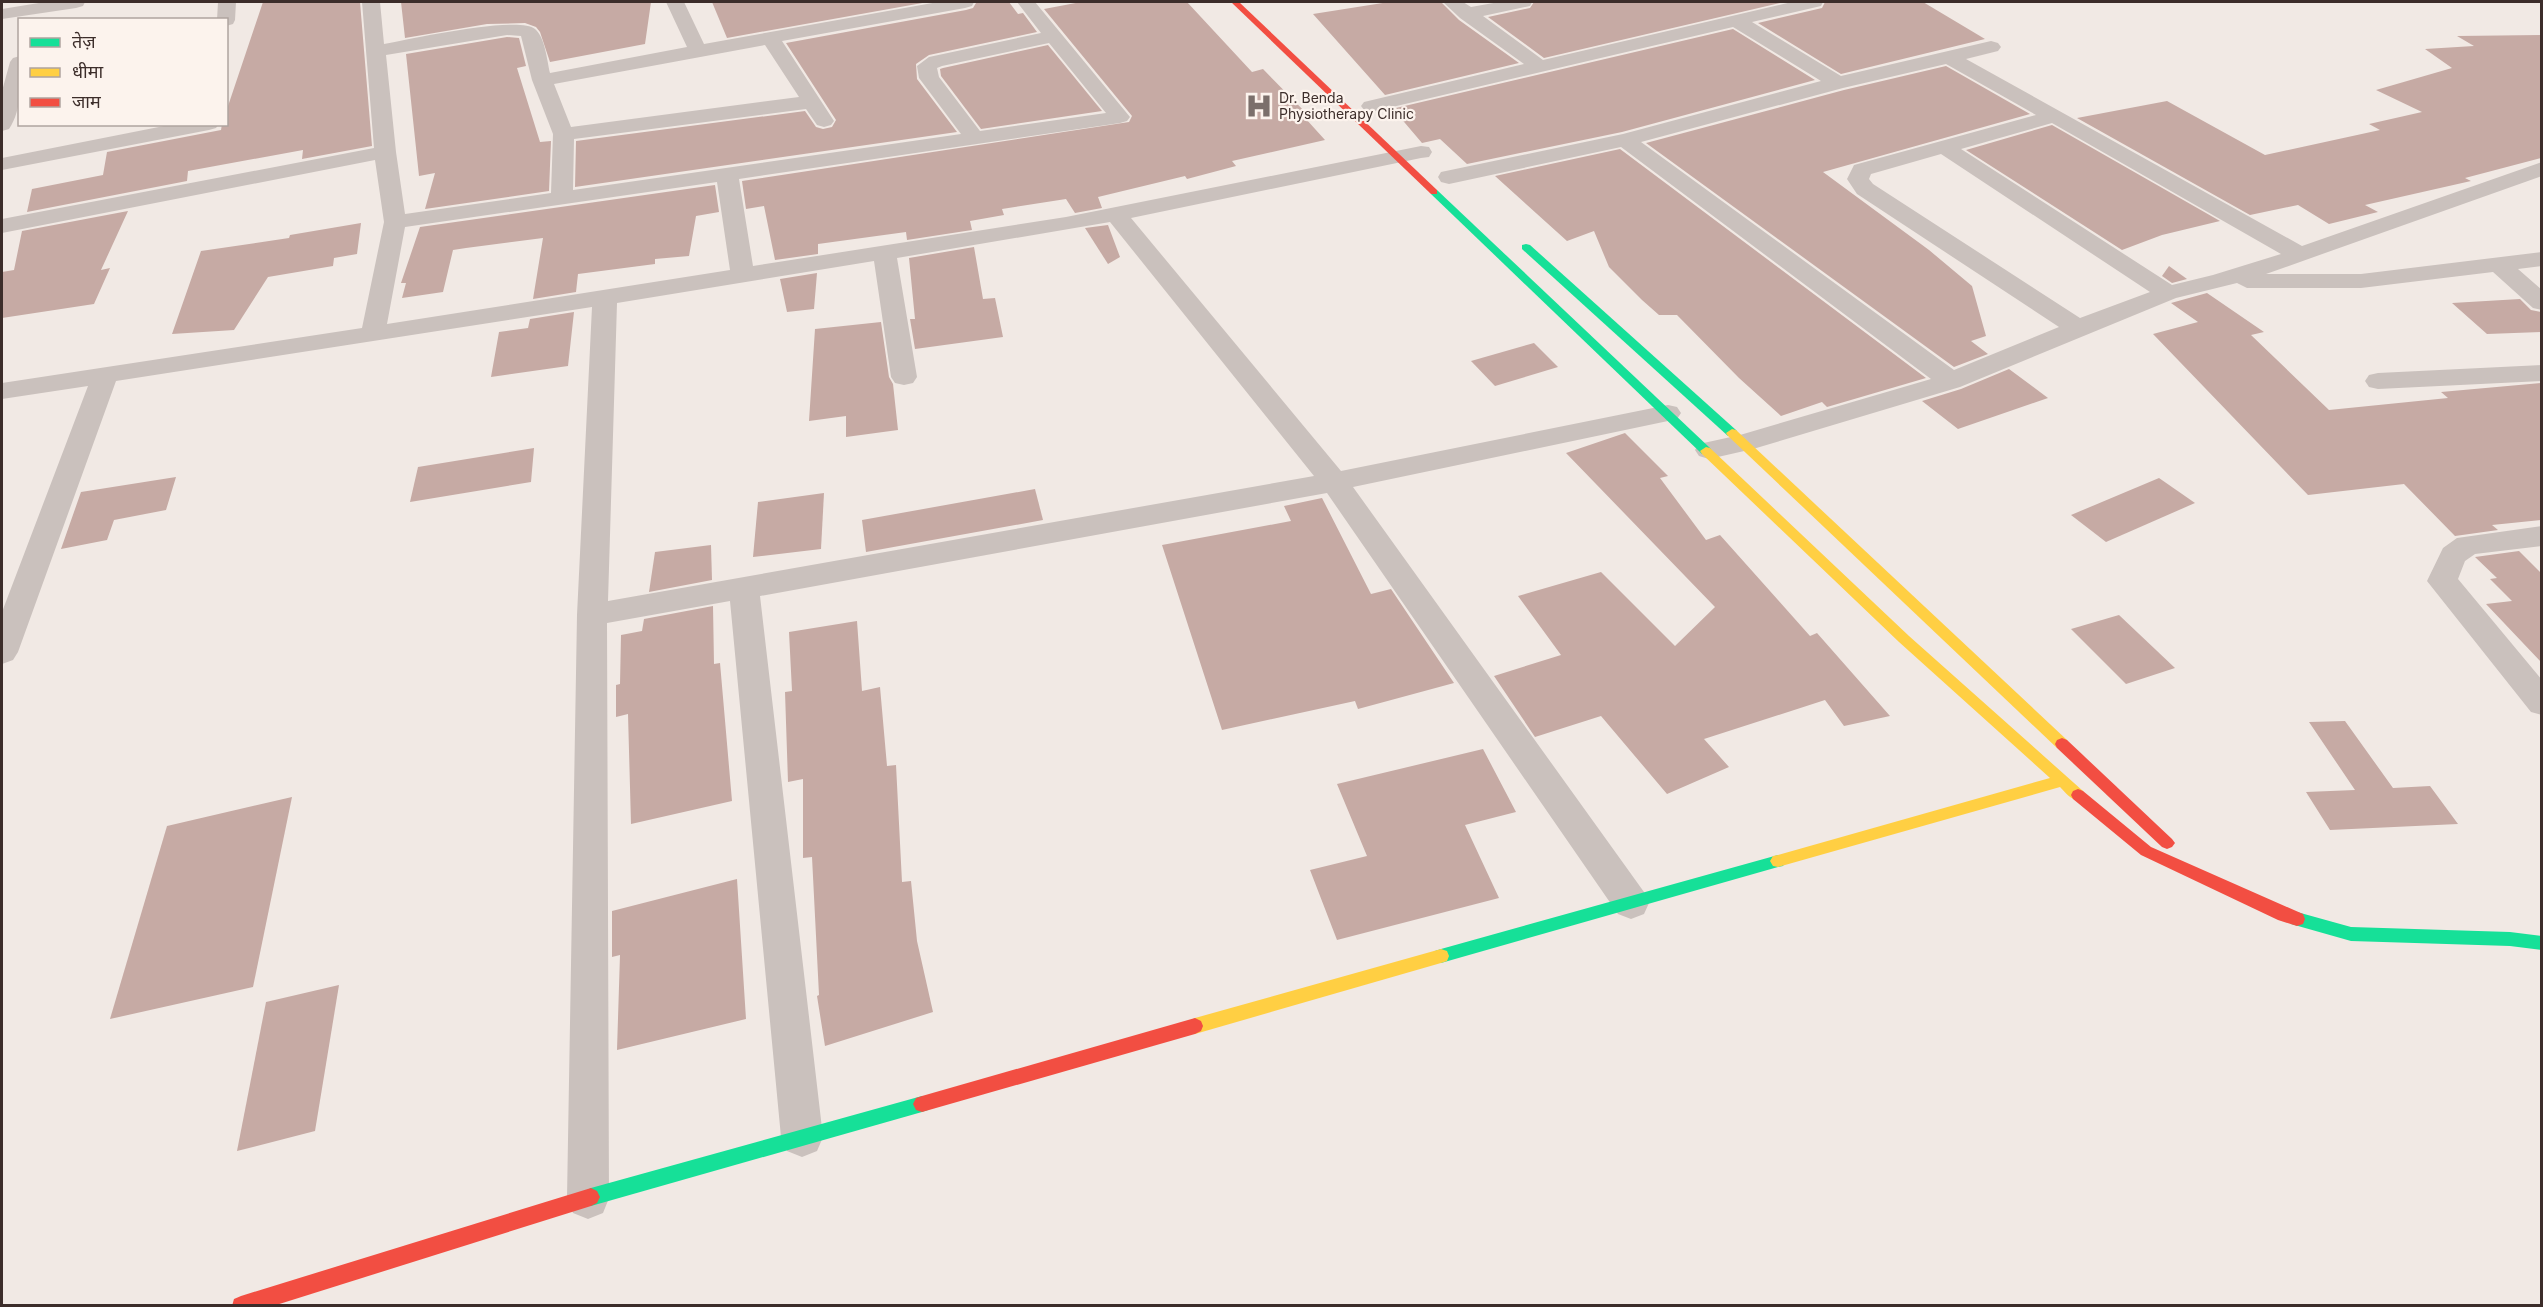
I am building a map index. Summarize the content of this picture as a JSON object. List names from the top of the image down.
{
  "places": {
    "hospital": ["Dr. Benda Physiotherapy Clinic"]
  },
  "legend": ["तेज़", "धीमा", "जाम"]
}
